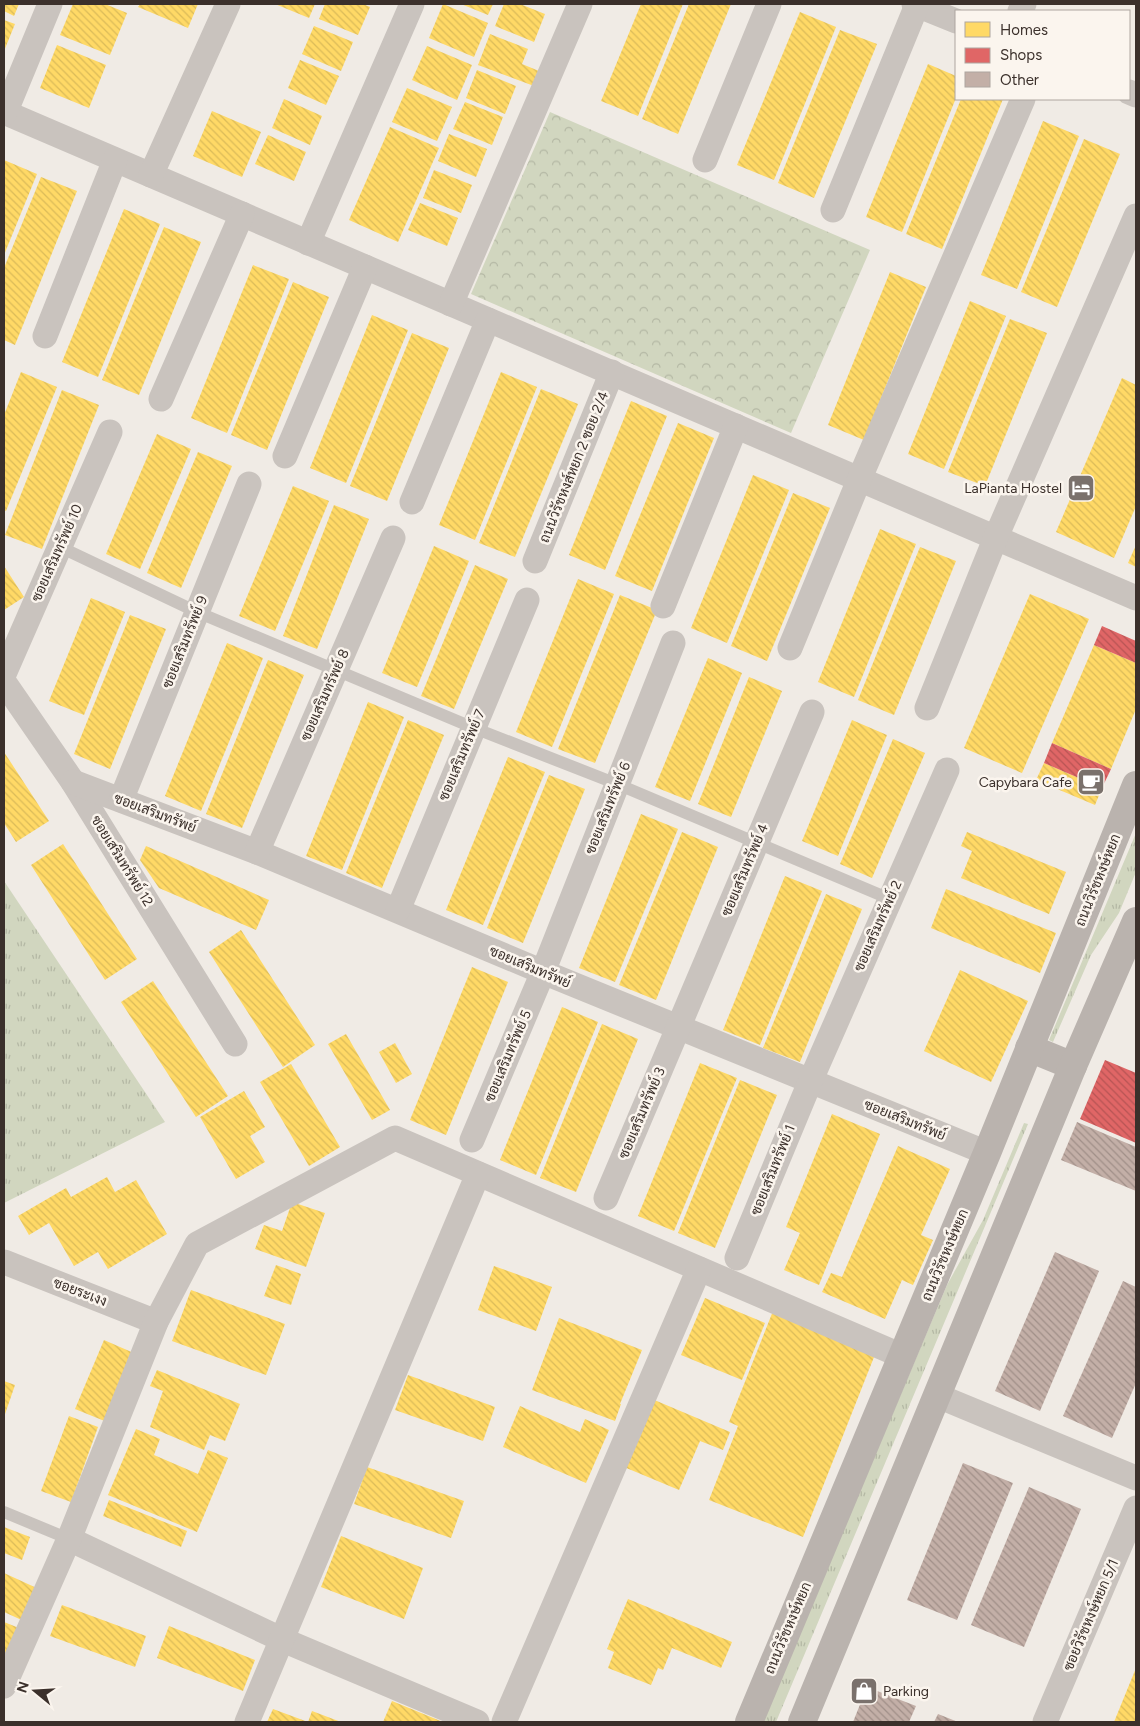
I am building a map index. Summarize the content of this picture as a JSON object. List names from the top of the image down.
{
  "streets": {
    "main road": ["ถนนวิรัชหงษ์หยก"],
    "street": [
      "ถนนวิรัชหงส์หยก 2 ซอย 2/4",
      "ซอยเสริมทรัพย์ 10",
      "ซอยเสริมทรัพย์ 9",
      "ซอยเสริมทรัพย์ 8",
      "ซอยเสริมทรัพย์ 7",
      "ซอยเสริมทรัพย์ 6",
      "ซอยเสริมทรัพย์",
      "ซอยเสริมทรัพย์ 12",
      "ซอยเสริมทรัพย์ 4",
      "ซอยเสริมทรัพย์ 2",
      "ซอยเสริมทรัพย์ 5",
      "ซอยเสริมทรัพย์ 3",
      "ซอยเสริมทรัพย์ 1",
      "ซอยระเงง",
      "ซอยวิรัชหงษ์หยก 5/1"
    ]
  },
  "crossings": [
    ["ซอยเสริมทรัพย์ 9", "ซอยเสริมทรัพย์"],
    ["ซอยเสริมทรัพย์ 8", "ซอยเสริมทรัพย์"],
    ["ซอยเสริมทรัพย์ 7", "ซอยเสริมทรัพย์"],
    ["ซอยเสริมทรัพย์ 6", "ซอยเสริมทรัพย์"],
    ["ซอยเสริมทรัพย์ 6", "ซอยเสริมทรัพย์ 5"],
    ["ซอยเสริมทรัพย์", "ซอยเสริมทรัพย์ 12"],
    ["ซอยเสริมทรัพย์", "ซอยเสริมทรัพย์ 4"],
    ["ซอยเสริมทรัพย์", "ถนนวิรัชหงษ์หยก"],
    ["ซอยเสริมทรัพย์", "ซอยเสริมทรัพย์ 2"],
    ["ซอยเสริมทรัพย์", "ซอยเสริมทรัพย์ 5"],
    ["ซอยเสริมทรัพย์", "ซอยเสริมทรัพย์ 3"],
    ["ซอยเสริมทรัพย์", "ซอยเสริมทรัพย์ 1"],
    ["ซอยเสริมทรัพย์ 4", "ซอยเสริมทรัพย์ 3"],
    ["ซอยเสริมทรัพย์ 2", "ซอยเสริมทรัพย์ 1"]
  ],
  "places": {
    "hotel": ["LaPianta Hostel"],
    "cafe": ["Capybara Cafe"],
    "shop": ["Parking"]
  },
  "legend": ["Homes", "Shops", "Other"],
  "north": "left"
}
